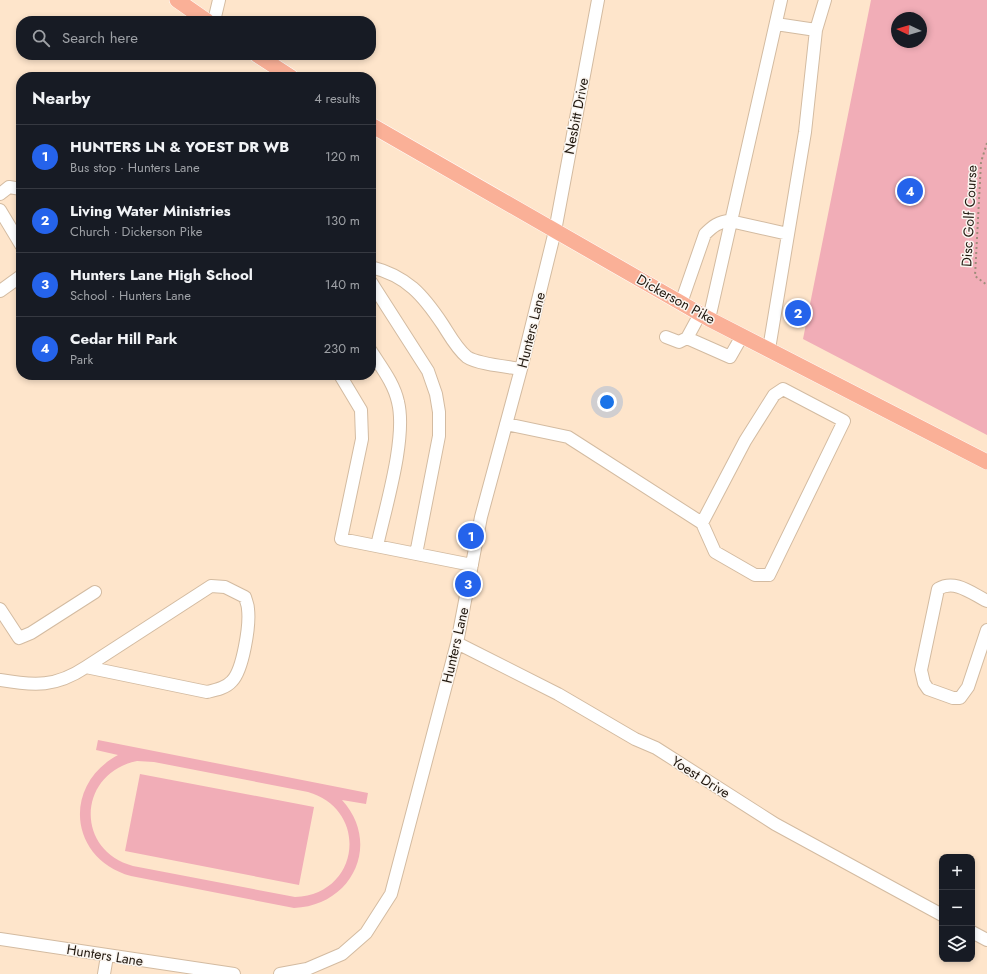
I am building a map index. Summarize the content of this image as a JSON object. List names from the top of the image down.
{
  "streets": {
    "main road": ["Dickerson Pike"],
    "street": ["Nesbitt Drive", "Hunters Lane", "Yoest Drive"],
    "path": ["Disc Golf Course"]
  },
  "crossings": [
    ["Nesbitt Drive", "Dickerson Pike"],
    ["Nesbitt Drive", "Hunters Lane"],
    ["Dickerson Pike", "Hunters Lane"],
    ["Hunters Lane", "Yoest Drive"]
  ],
  "north": "left",
  "page": {
    "search": "Search here",
    "heading": ["Nearby", "4 results"],
    "list": [
      {
        "mark": "1",
        "name": "HUNTERS LN & YOEST DR WB",
        "note": "Bus stop · Hunters Lane",
        "value": "120 m"
      },
      {
        "mark": "2",
        "name": "Living Water Ministries",
        "note": "Church · Dickerson Pike",
        "value": "130 m"
      },
      {
        "mark": "3",
        "name": "Hunters Lane High School",
        "note": "School · Hunters Lane",
        "value": "140 m"
      },
      {
        "mark": "4",
        "name": "Cedar Hill Park",
        "note": "Park",
        "value": "230 m"
      }
    ],
    "pins": [
      "4",
      "2",
      "1",
      "3"
    ],
    "map_buttons": ["+", "−"]
  }
}
